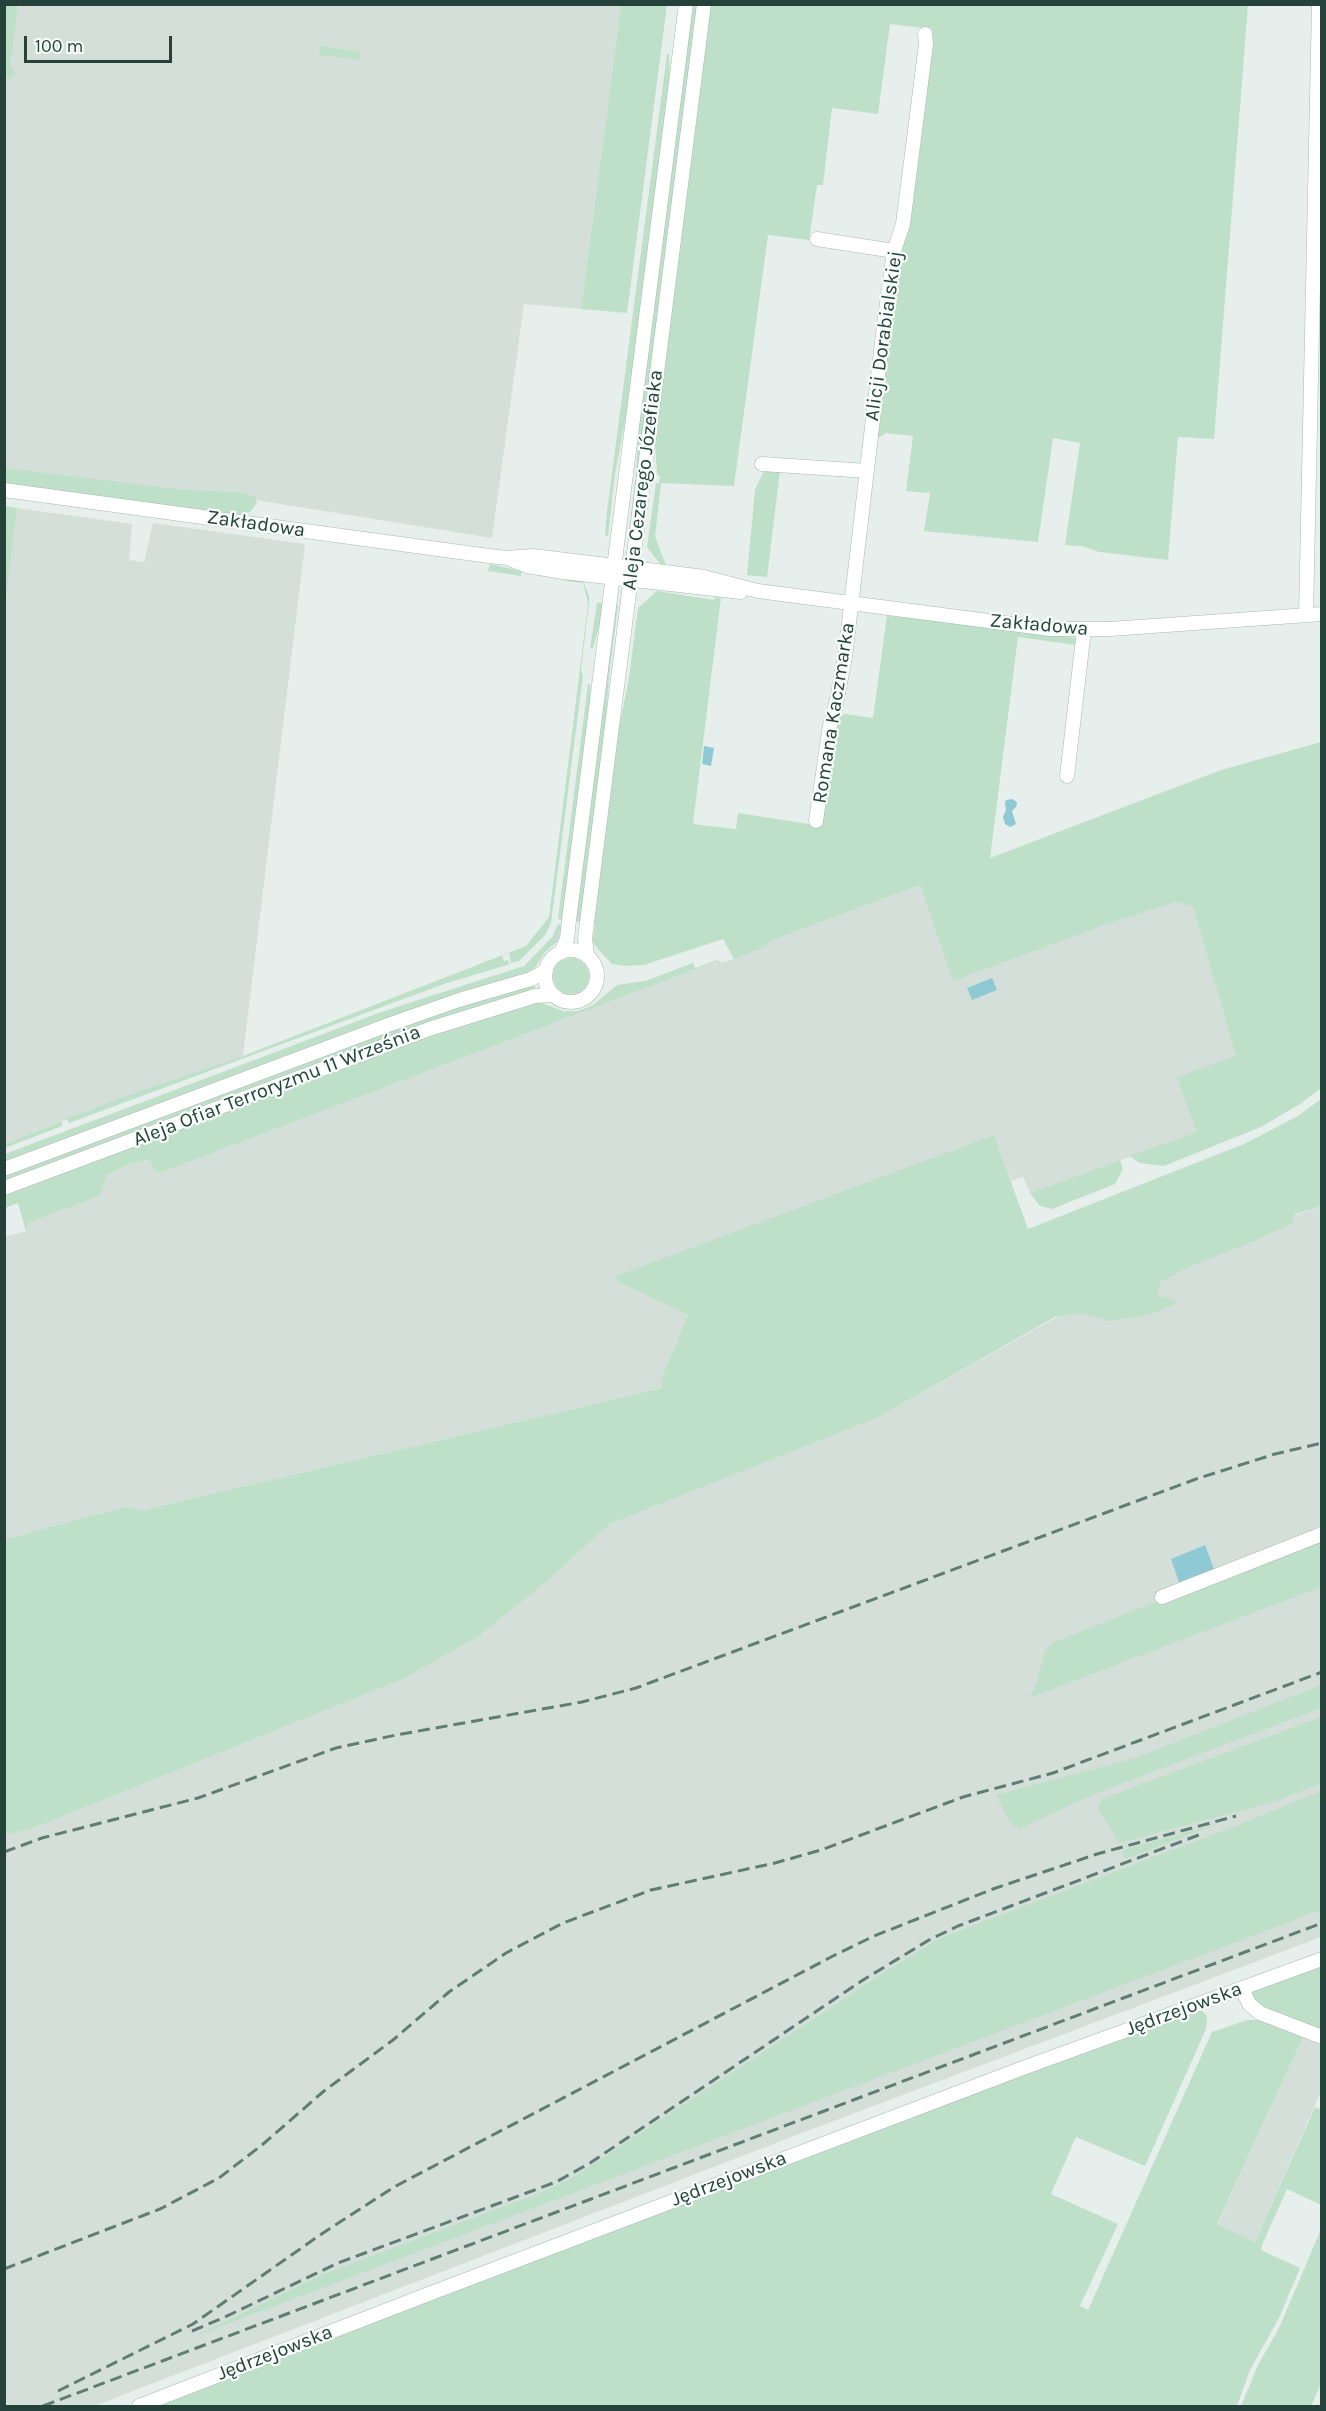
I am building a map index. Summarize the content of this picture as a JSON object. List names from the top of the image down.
{
  "streets": {
    "street": [
      "Alicji Dorabialskiej",
      "Aleja Cezarego Józefiaka",
      "Zakładowa",
      "Romana Kaczmarka",
      "Aleja Ofiar Terroryzmu 11 Września",
      "Jędrzejowska"
    ]
  },
  "crossings": [
    ["Alicji Dorabialskiej", "Zakładowa"],
    ["Alicji Dorabialskiej", "Romana Kaczmarka"],
    ["Aleja Cezarego Józefiaka", "Zakładowa"],
    ["Aleja Cezarego Józefiaka", "Aleja Ofiar Terroryzmu 11 Września"],
    ["Zakładowa", "Romana Kaczmarka"]
  ],
  "scale_bar": "100 m"
}
